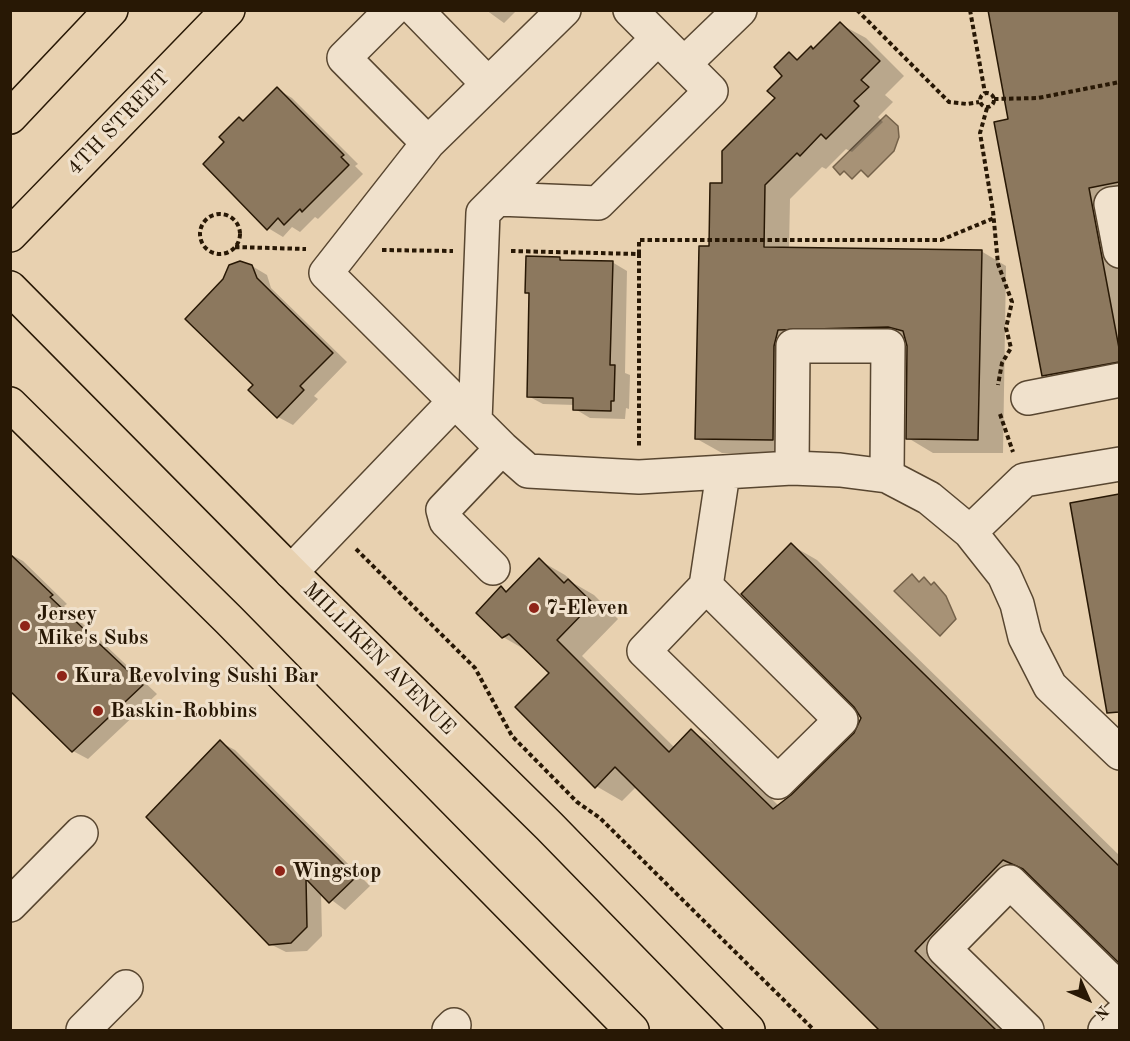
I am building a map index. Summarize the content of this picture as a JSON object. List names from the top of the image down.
{
  "streets": {
    "main road": ["4TH STREET", "MILLIKEN AVENUE"]
  },
  "places": [
    "7-Eleven",
    "Jersey Mike's Subs",
    "Kura Revolving Sushi Bar",
    "Baskin-Robbins",
    "Wingstop"
  ],
  "north": "bottom right"
}
